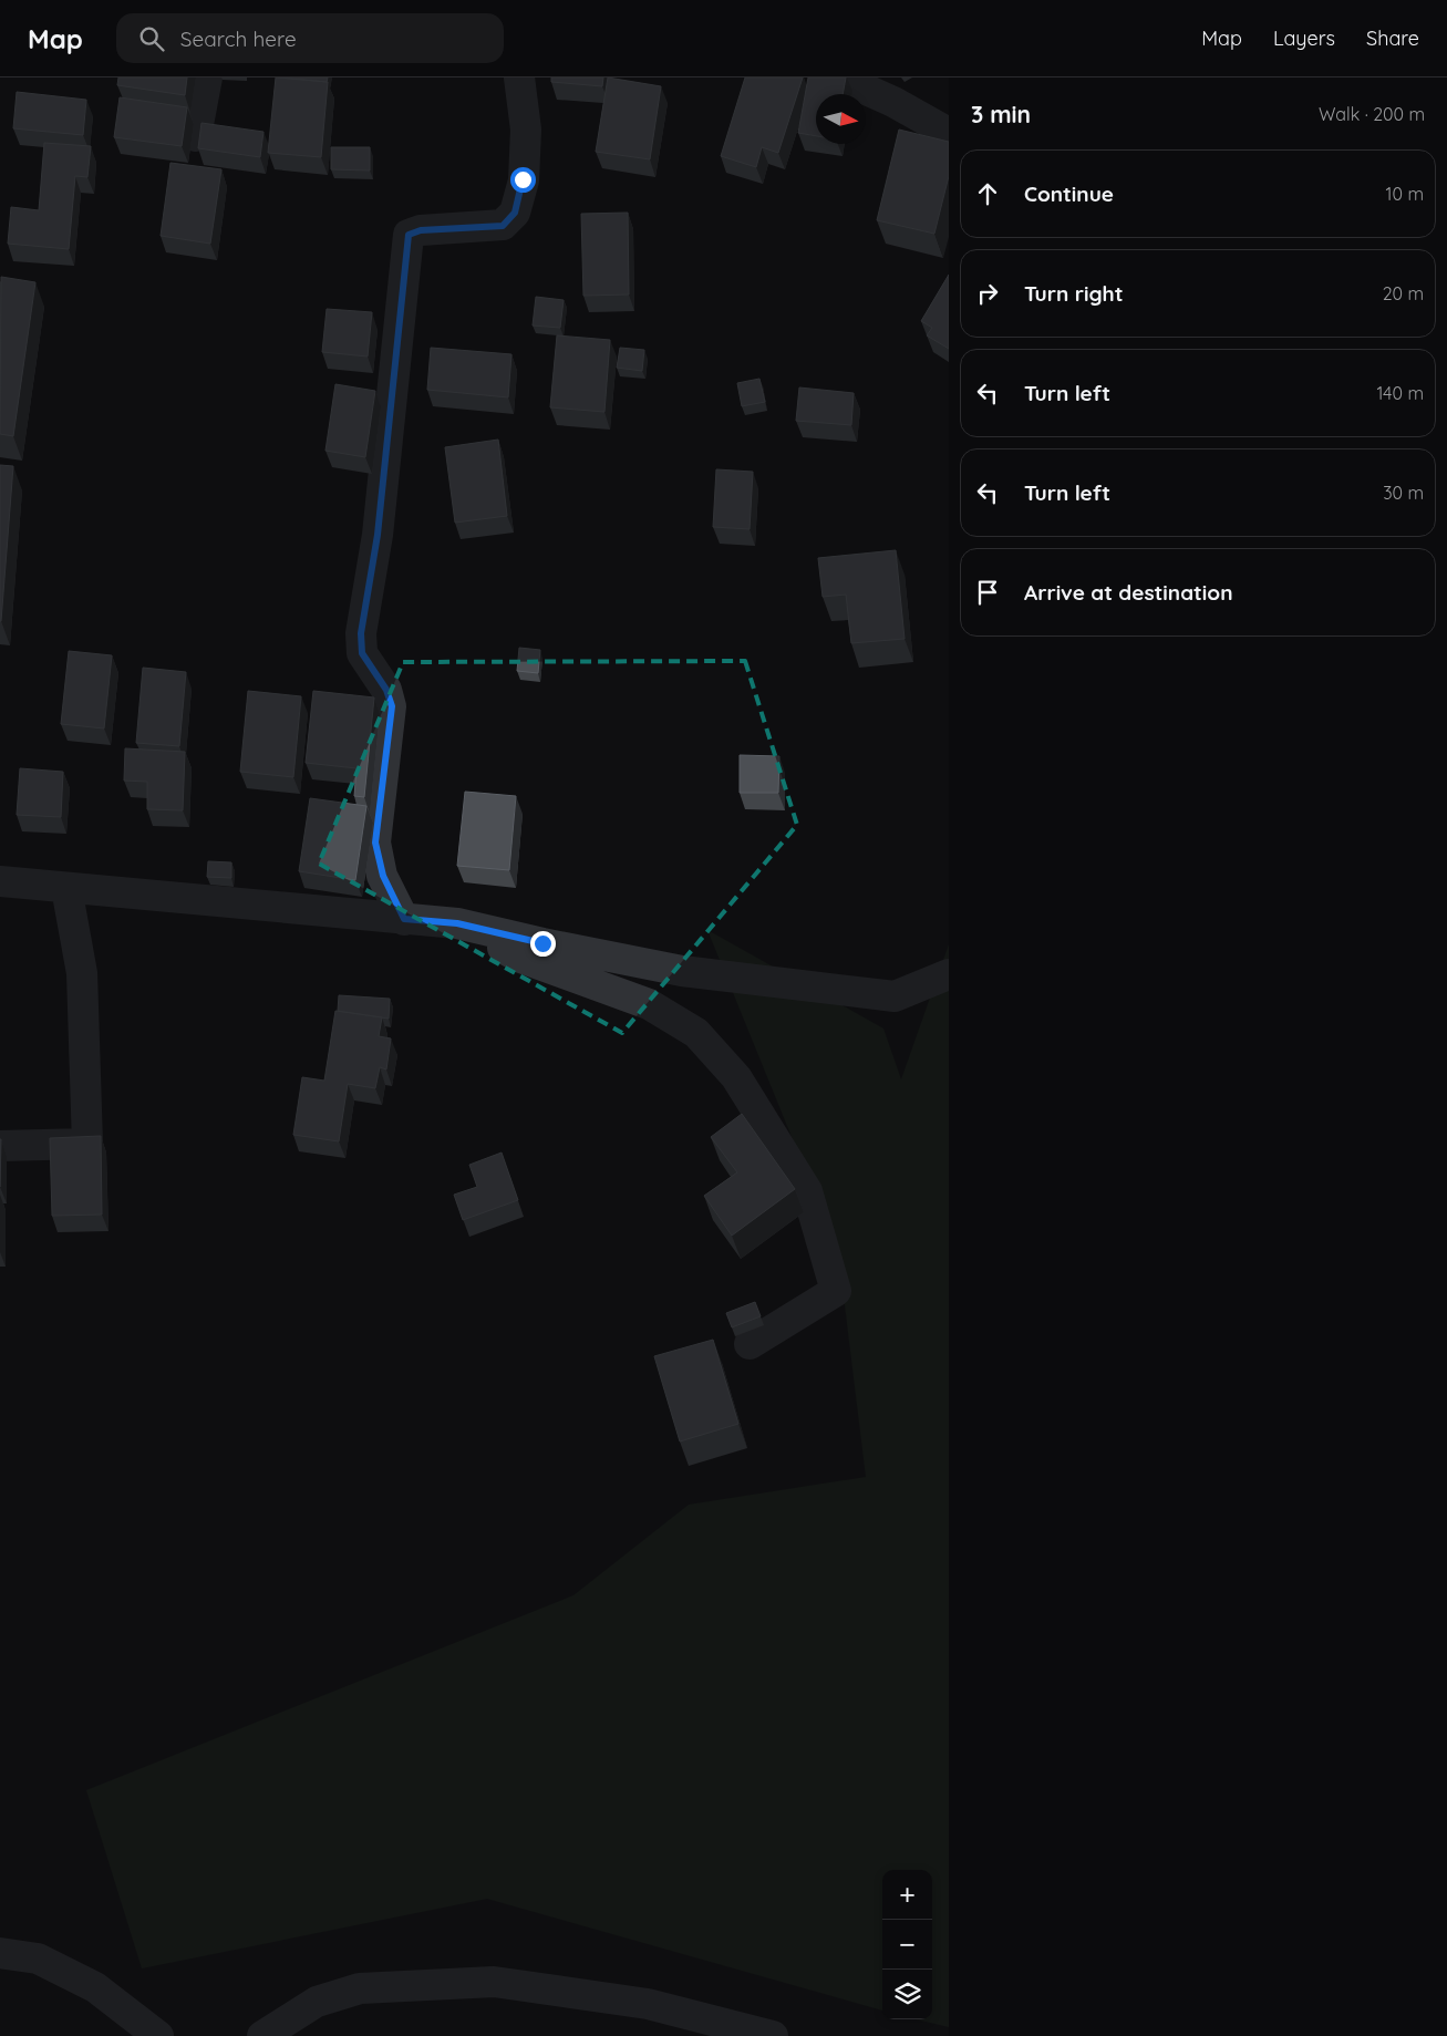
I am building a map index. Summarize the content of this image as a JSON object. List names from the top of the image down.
{
  "north": "right",
  "page": {
    "header": "Map",
    "search": "Search here",
    "nav": ["Map", "Layers", "Share"],
    "heading": ["3 min", "Walk · 200 m"],
    "list": [
      ["Continue", "10 m"],
      ["Turn right", "20 m"],
      ["Turn left", "140 m"],
      ["Turn left", "30 m"],
      "Arrive at destination"
    ],
    "map_buttons": ["+", "−"]
  }
}
